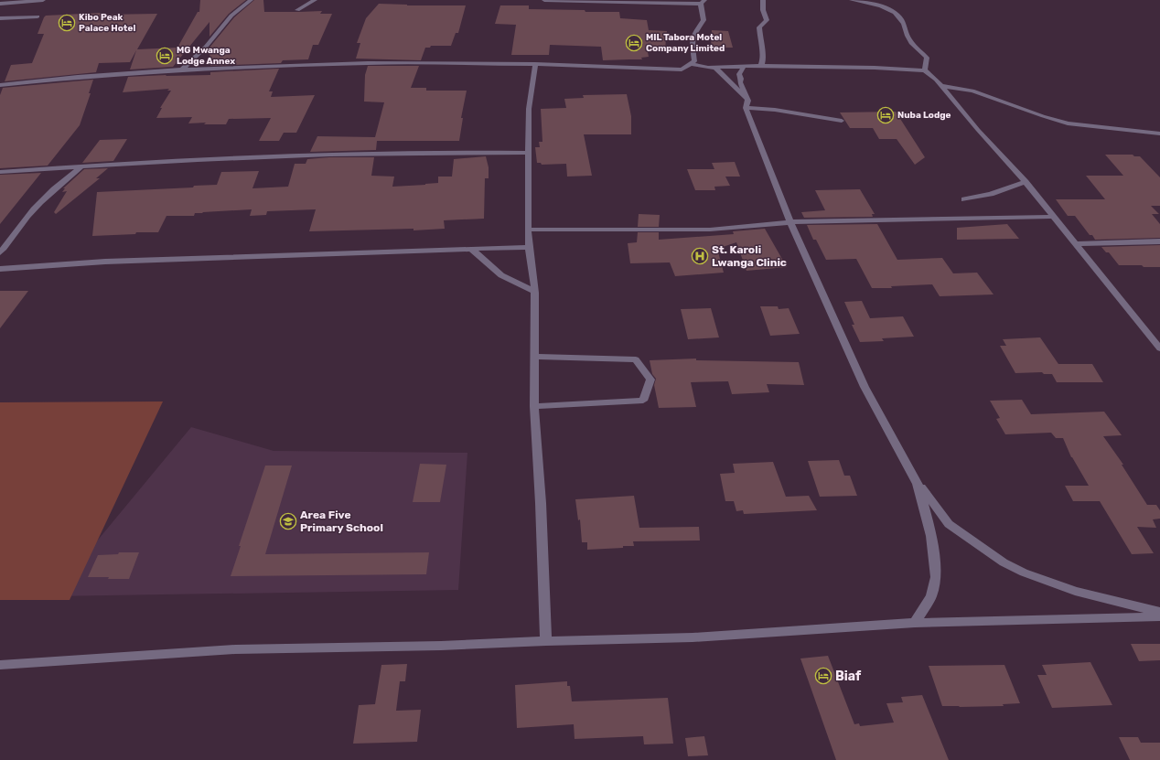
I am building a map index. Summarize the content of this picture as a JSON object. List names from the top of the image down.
{
  "places": {
    "hotel": [
      "Kibo Peak Palace Hotel",
      "MIL Tabora Motel Company Limited",
      "MG Mwanga Lodge Annex",
      "Nuba Lodge",
      "Biaf"
    ],
    "hospital": ["St. Karoli Lwanga Clinic"],
    "school or university": ["Area Five Primary School"]
  }
}
